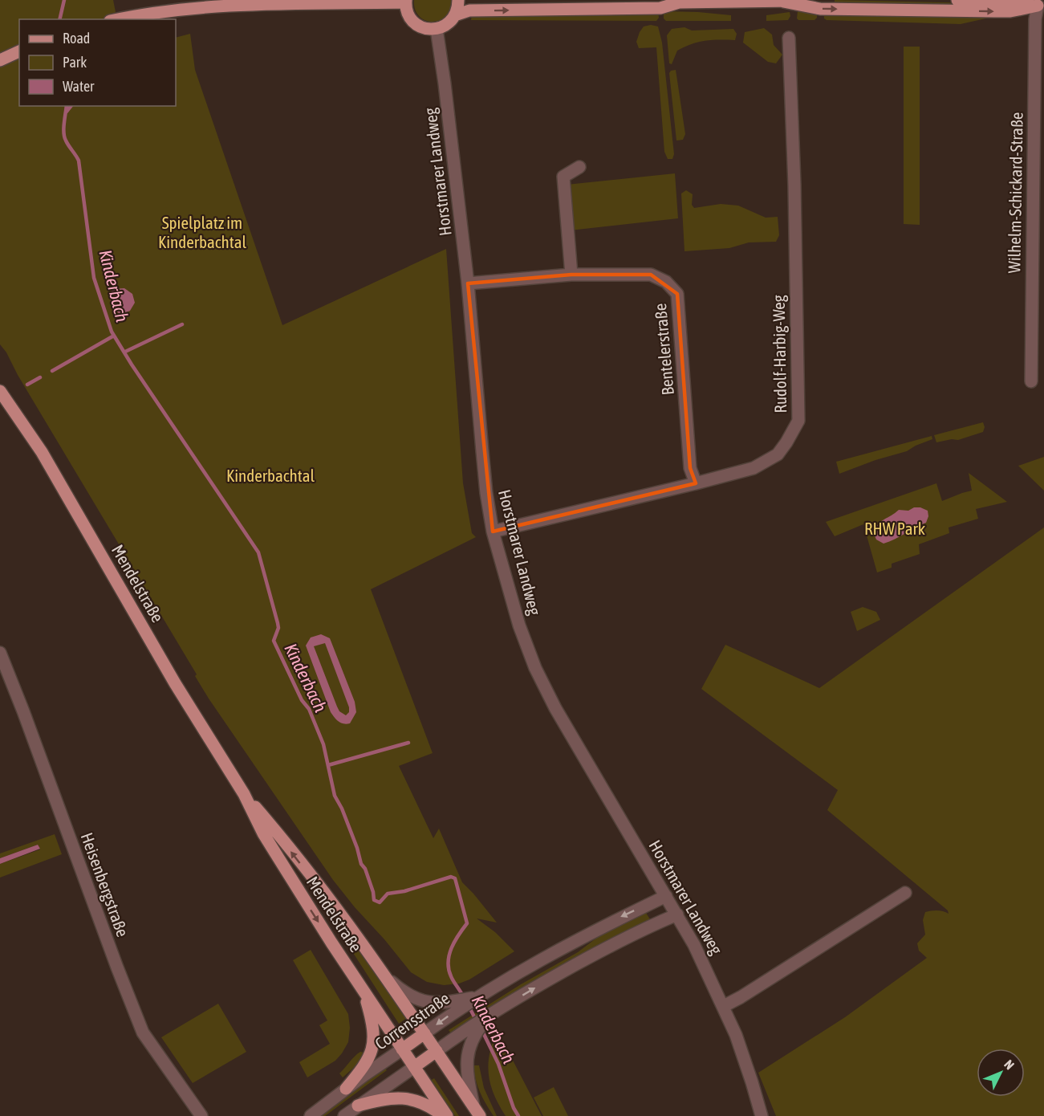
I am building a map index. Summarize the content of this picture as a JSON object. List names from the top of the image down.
{
  "streets": {
    "main road": ["Mendelstraße", "Corrensstraße"],
    "street": [
      "Horstmarer Landweg",
      "Wilhelm-Schickard-Straße",
      "Bentelerstraße",
      "Rudolf-Harbig-Weg",
      "Heisenbergstraße"
    ]
  },
  "crossings": [
    ["Horstmarer Landweg", "Bentelerstraße"],
    ["Horstmarer Landweg", "Rudolf-Harbig-Weg"],
    ["Horstmarer Landweg", "Corrensstraße"],
    ["Bentelerstraße", "Rudolf-Harbig-Weg"],
    ["Mendelstraße", "Corrensstraße"]
  ],
  "water": ["Kinderbach"],
  "parks": ["Spielplatz im Kinderbachtal", "Kinderbachtal", "RHW Park"],
  "legend": ["Road", "Park", "Water"],
  "north": "top right"
}
